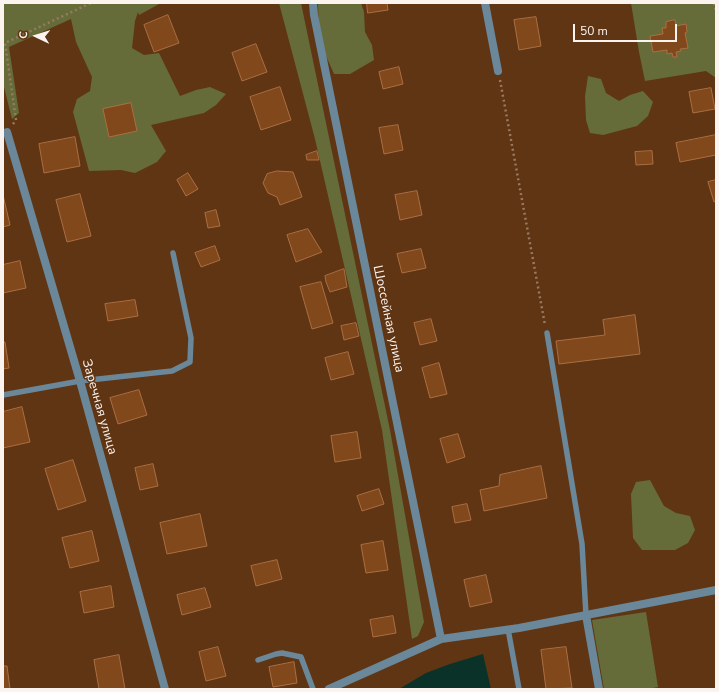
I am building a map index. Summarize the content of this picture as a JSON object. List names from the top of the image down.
{
  "streets": {
    "street": ["Шоссейная улица", "Заречная улица"]
  },
  "scale_bar": "50 m",
  "north": "left"
}
